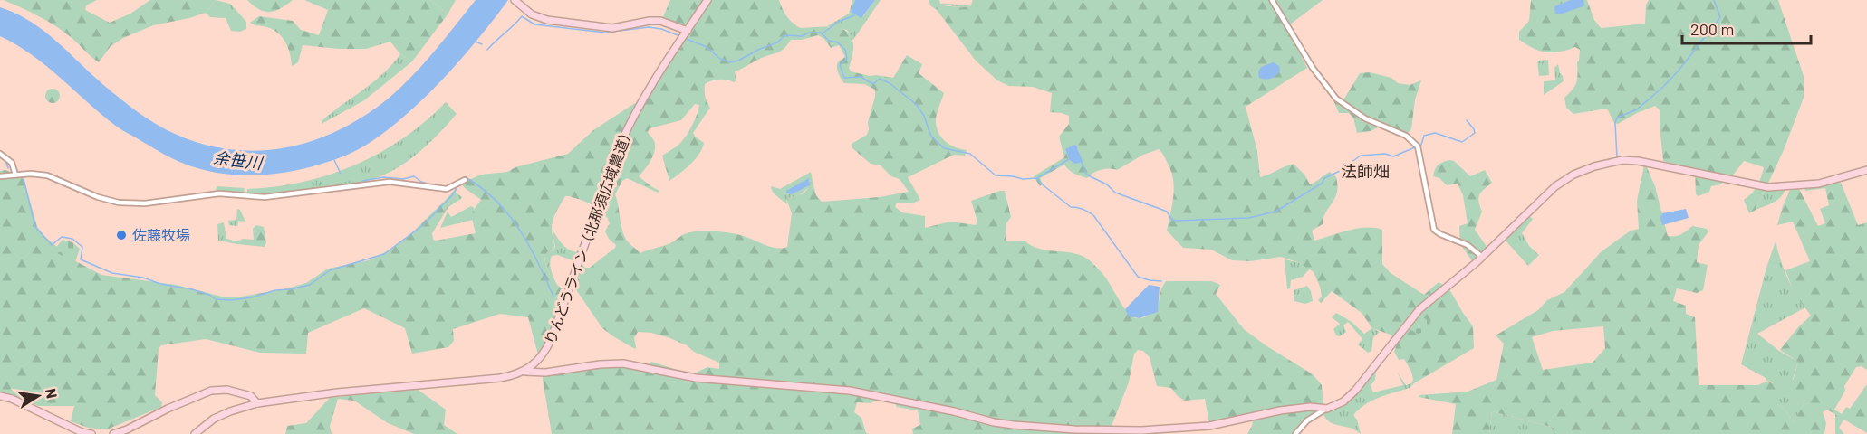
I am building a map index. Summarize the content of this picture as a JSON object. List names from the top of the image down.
{
  "streets": {
    "street": ["りんどうライン（北那須広域農道）"]
  },
  "districts": ["法師畑"],
  "water": ["余笹川"],
  "places": ["佐藤牧場"],
  "scale_bar": "200 m",
  "north": "right"
}
